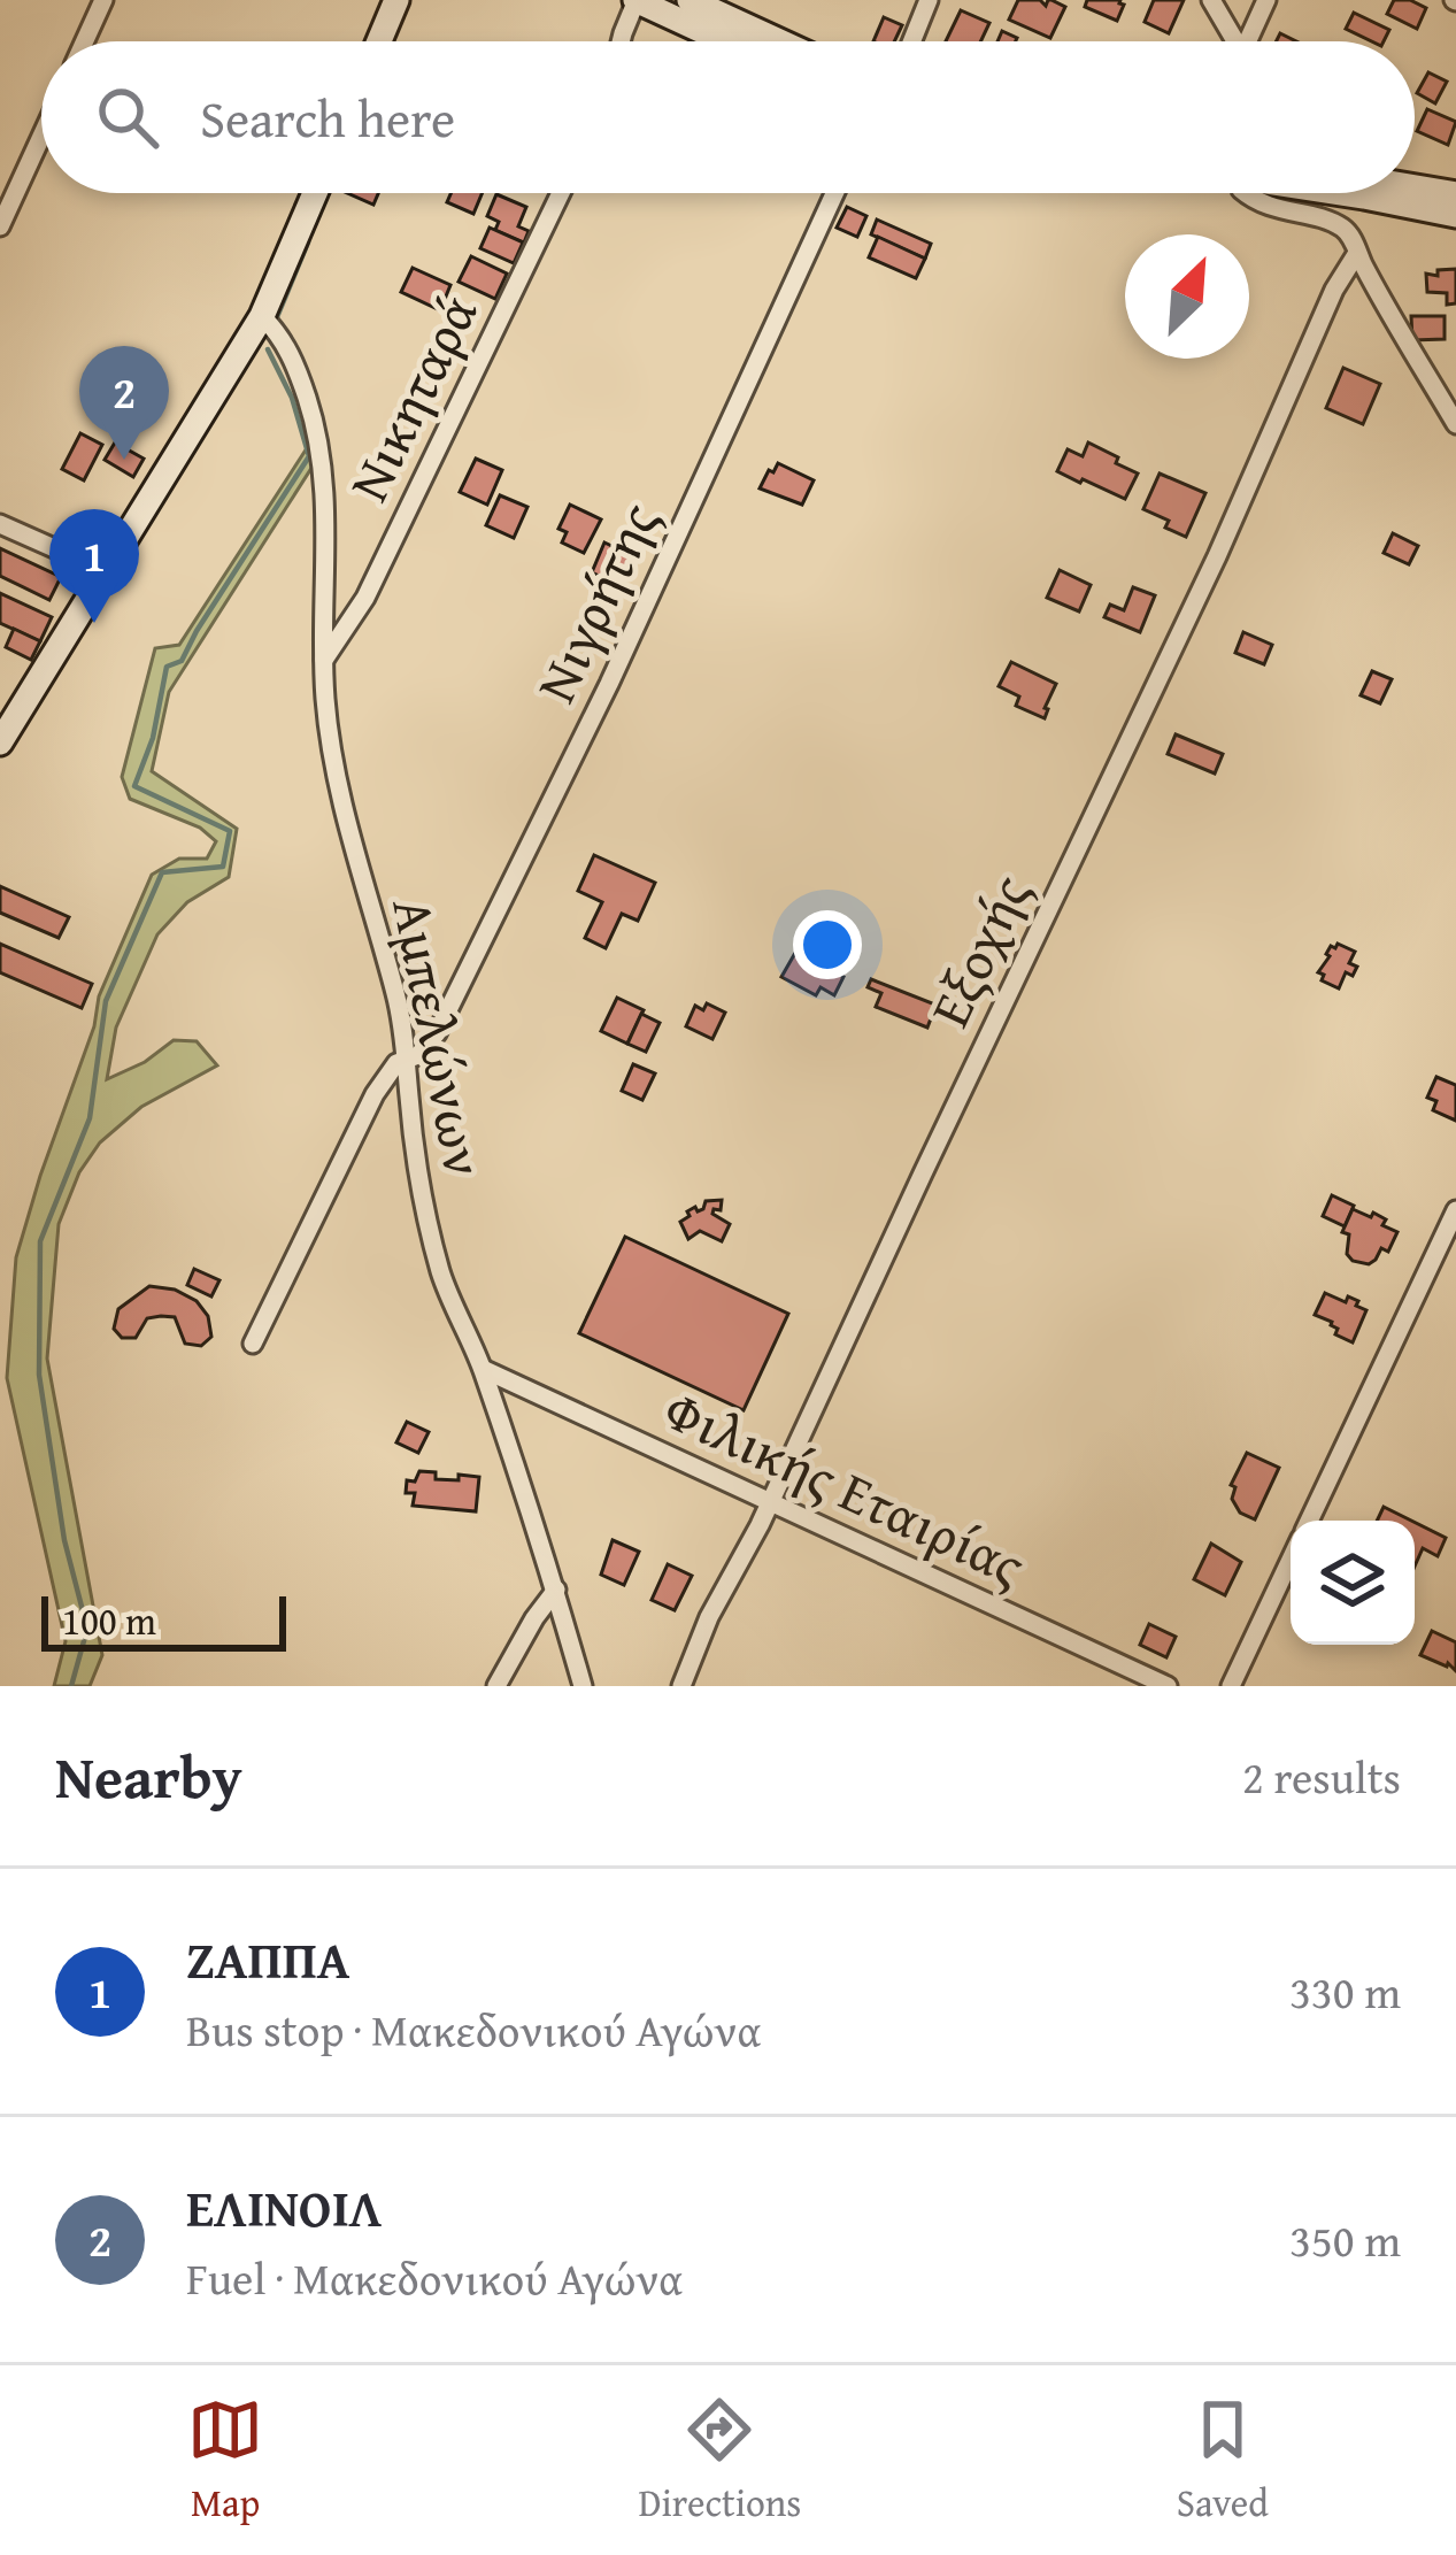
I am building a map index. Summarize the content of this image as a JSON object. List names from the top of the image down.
{
  "streets": {
    "street": [
      "Νικηταρά",
      "Νιγρήτης",
      "Εξοχής",
      "Αμπελώνων",
      "Φιλικής Εταιρίας"
    ]
  },
  "crossings": [
    ["Νικηταρά", "Αμπελώνων"],
    ["Νιγρήτης", "Αμπελώνων"],
    ["Εξοχής", "Φιλικής Εταιρίας"],
    ["Αμπελώνων", "Φιλικής Εταιρίας"]
  ],
  "scale_bar": "100 m",
  "north": "top right",
  "page": {
    "search": "Search here",
    "pins": ["2", "1"],
    "scale": "100 m",
    "heading": ["Nearby", "2 results"],
    "list": [
      {
        "mark": "1",
        "name": "ΖΑΠΠΑ",
        "note": "Bus stop · Μακεδονικού Αγώνα",
        "value": "330 m"
      },
      {
        "mark": "2",
        "name": "ΕΛΙΝΟΙΛ",
        "note": "Fuel · Μακεδονικού Αγώνα",
        "value": "350 m"
      }
    ],
    "nav": ["Map", "Directions", "Saved"]
  }
}
